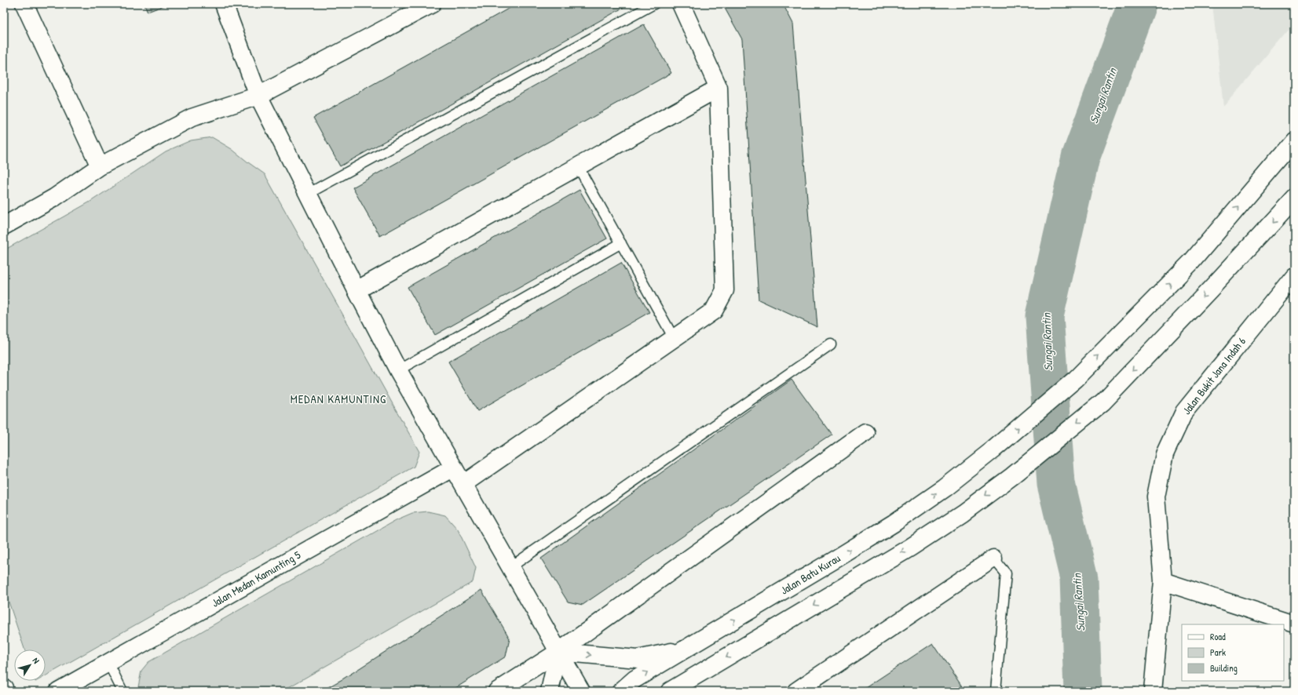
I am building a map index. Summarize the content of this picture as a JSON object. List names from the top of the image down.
{
  "streets": {
    "street": ["Jalan Bukit Jana Indah 6", "Jalan Batu Kurau", "Jalan Medan Kamunting 5"]
  },
  "districts": ["MEDAN KAMUNTING"],
  "water": ["Sungai Rantin"],
  "legend": ["Road", "Park", "Building"],
  "north": "top right"
}
